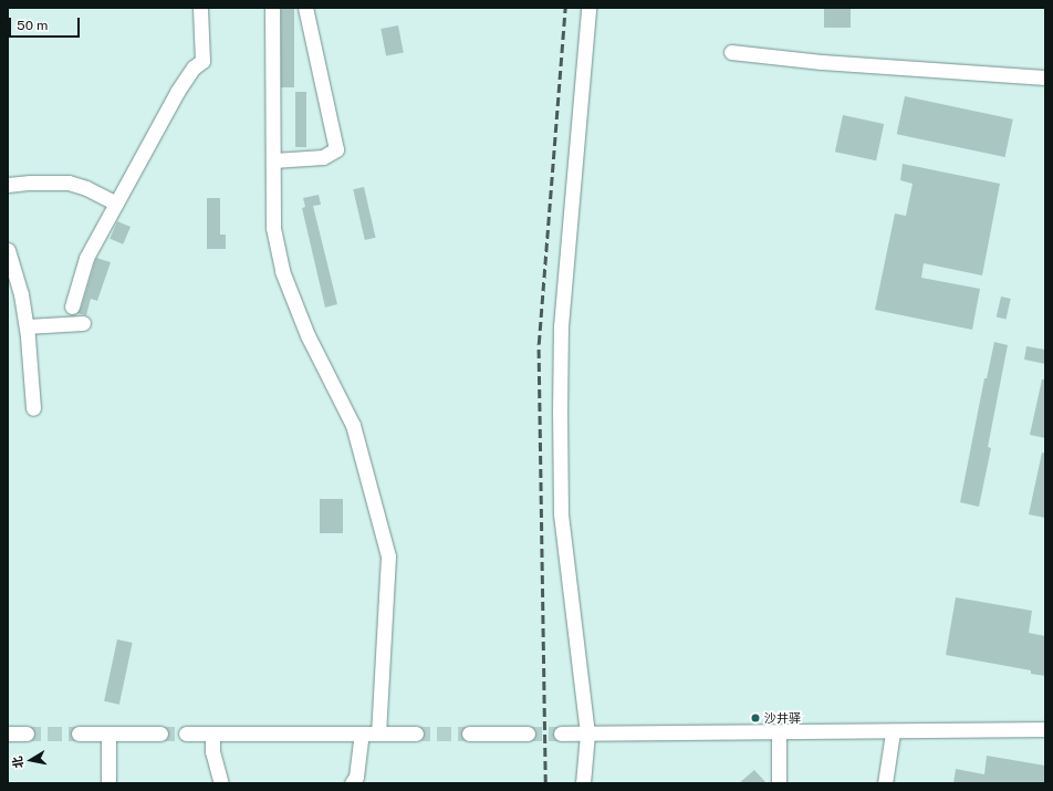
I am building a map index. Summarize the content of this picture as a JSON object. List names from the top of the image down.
{
  "places": ["沙井驿"],
  "scale_bar": "50 m",
  "north": "left"
}
